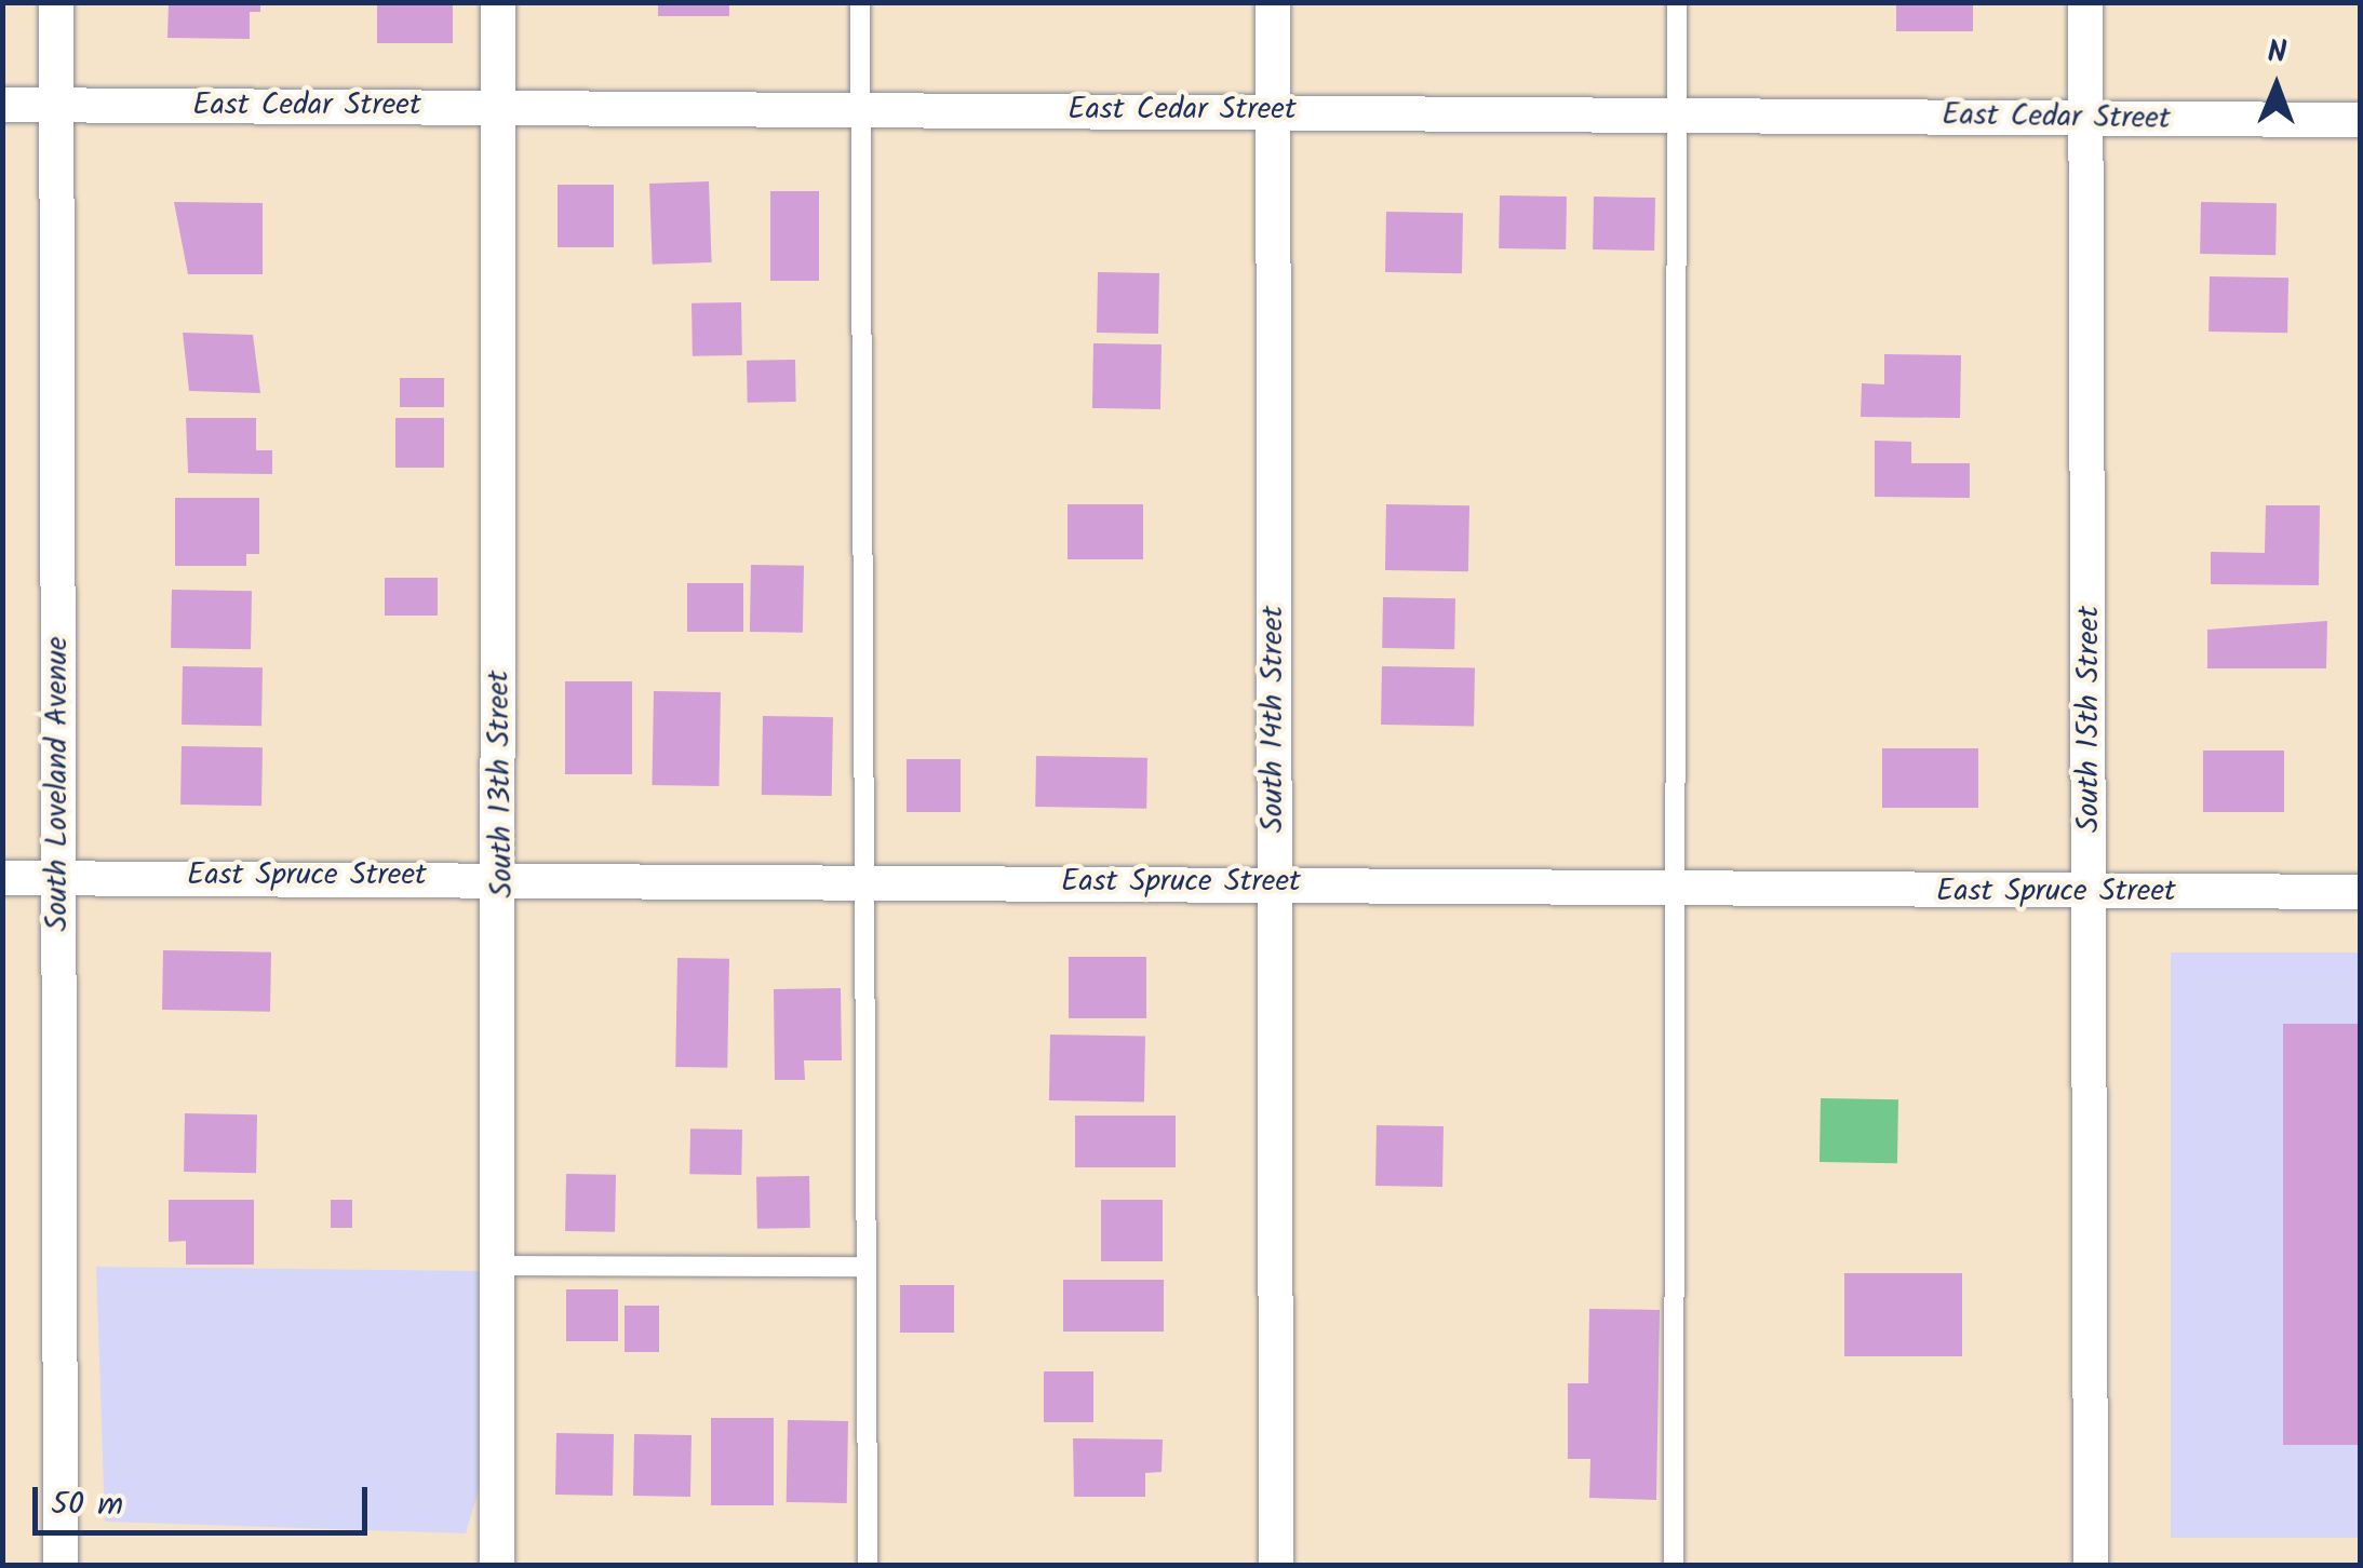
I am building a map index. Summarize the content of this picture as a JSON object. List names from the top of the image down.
{
  "streets": {
    "street": [
      "East Cedar Street",
      "South 14th Street",
      "South 15th Street",
      "South Loveland Avenue",
      "South 13th Street",
      "East Spruce Street"
    ]
  },
  "crossings": [
    ["East Cedar Street", "South 14th Street"],
    ["East Cedar Street", "South 15th Street"],
    ["East Cedar Street", "South Loveland Avenue"],
    ["East Cedar Street", "South 13th Street"],
    ["South 14th Street", "East Spruce Street"],
    ["South 15th Street", "East Spruce Street"],
    ["South Loveland Avenue", "East Spruce Street"],
    ["South 13th Street", "East Spruce Street"]
  ],
  "scale_bar": "50 m",
  "north": "top"
}
